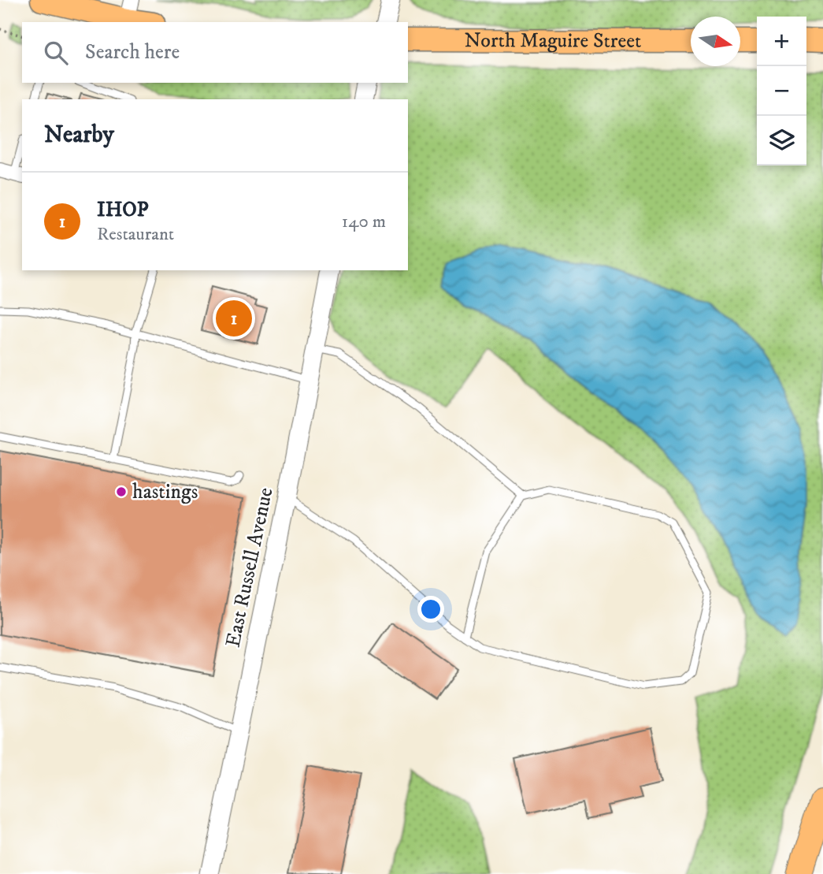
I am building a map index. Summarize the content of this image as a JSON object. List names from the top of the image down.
{
  "streets": {
    "main road": ["North Maguire Street"],
    "street": ["East Russell Avenue"]
  },
  "places": ["hastings"],
  "north": "right",
  "page": {
    "map_buttons": ["+", "−"],
    "search": "Search here",
    "heading": "Nearby",
    "list": [
      {
        "mark": "1",
        "name": "IHOP",
        "note": "Restaurant",
        "value": "140 m"
      }
    ],
    "pins": "1"
  }
}
